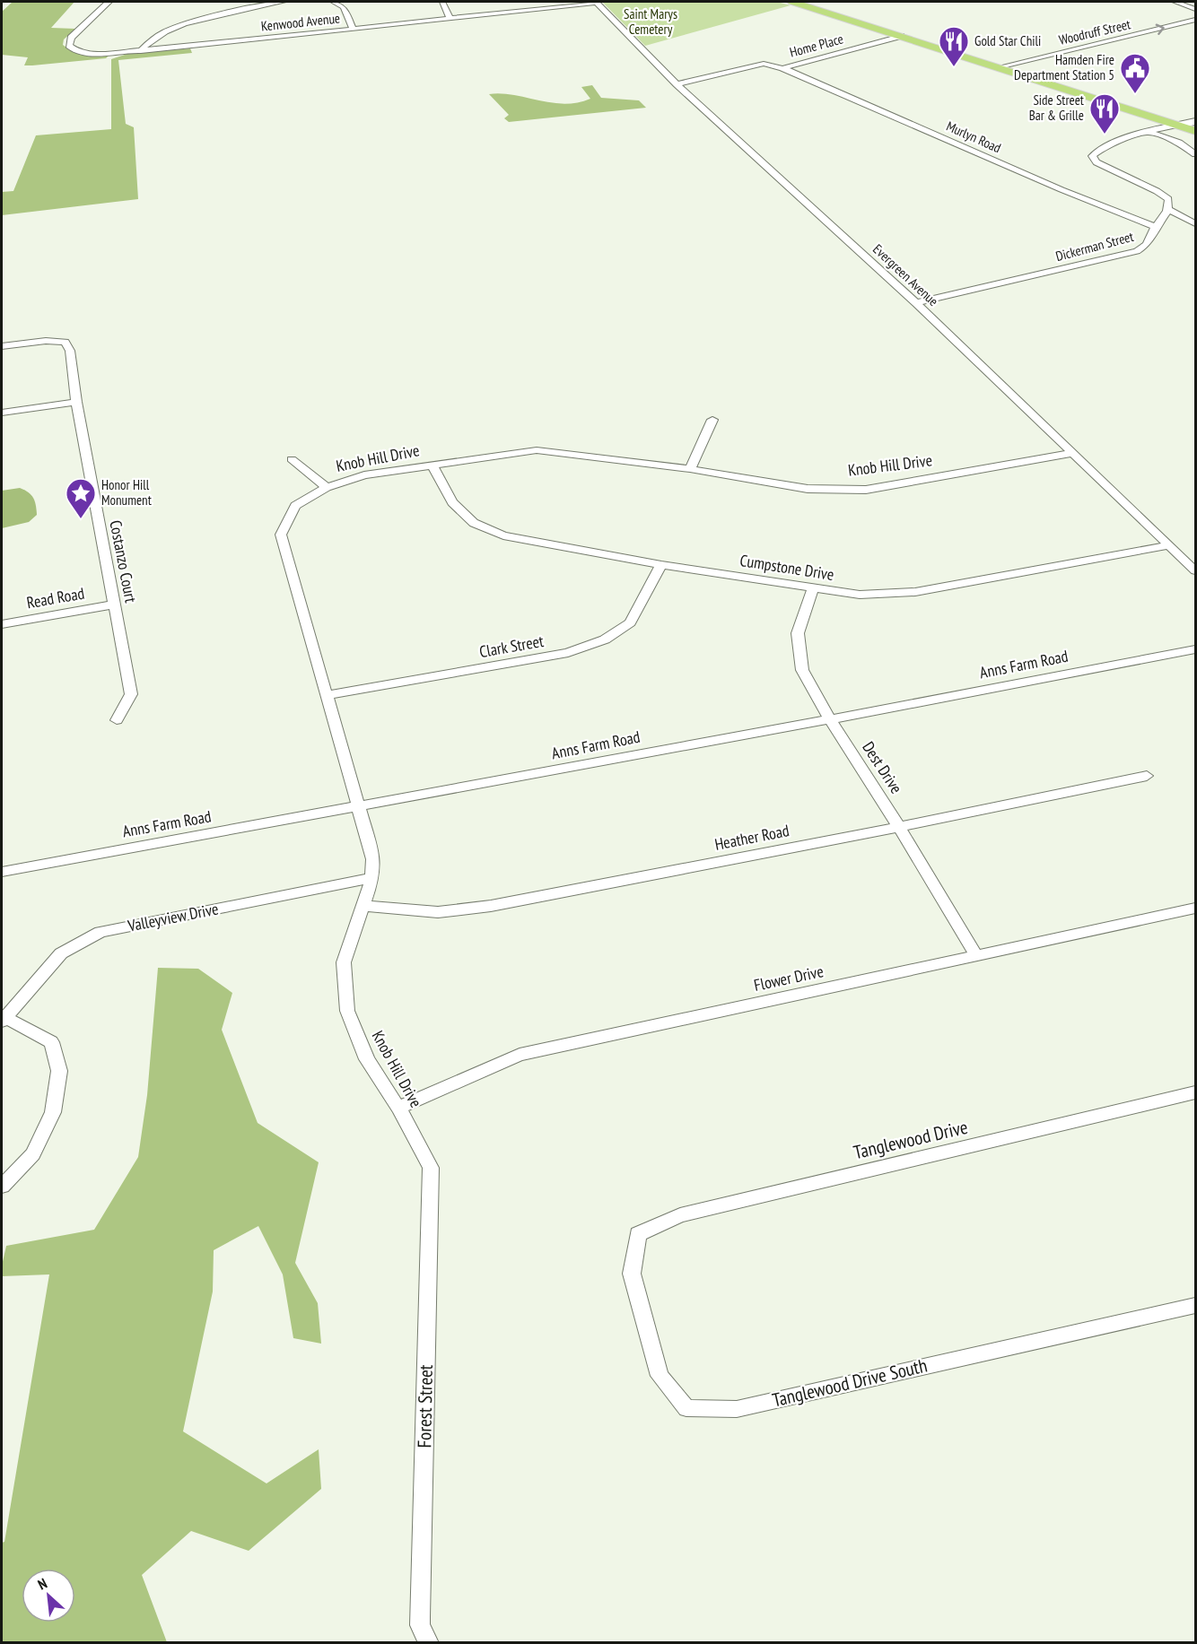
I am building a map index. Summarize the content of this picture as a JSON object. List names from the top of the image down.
{
  "streets": {
    "street": [
      "Kenwood Avenue",
      "Woodruff Street",
      "Home Place",
      "Murlyn Road",
      "Dickerman Street",
      "Evergreen Avenue",
      "Knob Hill Drive",
      "Costanzo Court",
      "Cumpstone Drive",
      "Read Road",
      "Clark Street",
      "Anns Farm Road",
      "Dest Drive",
      "Heather Road",
      "Valleyview Drive",
      "Flower Drive",
      "Tanglewood Drive",
      "Tanglewood Drive South",
      "Forest Street"
    ]
  },
  "crossings": [
    ["Kenwood Avenue", "Evergreen Avenue"],
    ["Home Place", "Murlyn Road"],
    ["Home Place", "Evergreen Avenue"],
    ["Murlyn Road", "Dickerman Street"],
    ["Dickerman Street", "Evergreen Avenue"],
    ["Evergreen Avenue", "Knob Hill Drive"],
    ["Evergreen Avenue", "Cumpstone Drive"],
    ["Knob Hill Drive", "Cumpstone Drive"],
    ["Knob Hill Drive", "Clark Street"],
    ["Knob Hill Drive", "Anns Farm Road"],
    ["Knob Hill Drive", "Heather Road"],
    ["Knob Hill Drive", "Valleyview Drive"],
    ["Knob Hill Drive", "Flower Drive"],
    ["Knob Hill Drive", "Forest Street"],
    ["Costanzo Court", "Read Road"],
    ["Cumpstone Drive", "Clark Street"],
    ["Cumpstone Drive", "Dest Drive"],
    ["Anns Farm Road", "Dest Drive"],
    ["Dest Drive", "Heather Road"],
    ["Dest Drive", "Flower Drive"],
    ["Tanglewood Drive", "Tanglewood Drive South"]
  ],
  "one_way": ["Woodruff Street"],
  "parks": ["Saint Marys Cemetery"],
  "places": {
    "restaurant": ["Gold Star Chili", "Side Street Bar & Grille"],
    "public building": ["Hamden Fire Department Station 5"],
    "place": ["Honor Hill Monument"]
  },
  "north": "top left"
}
